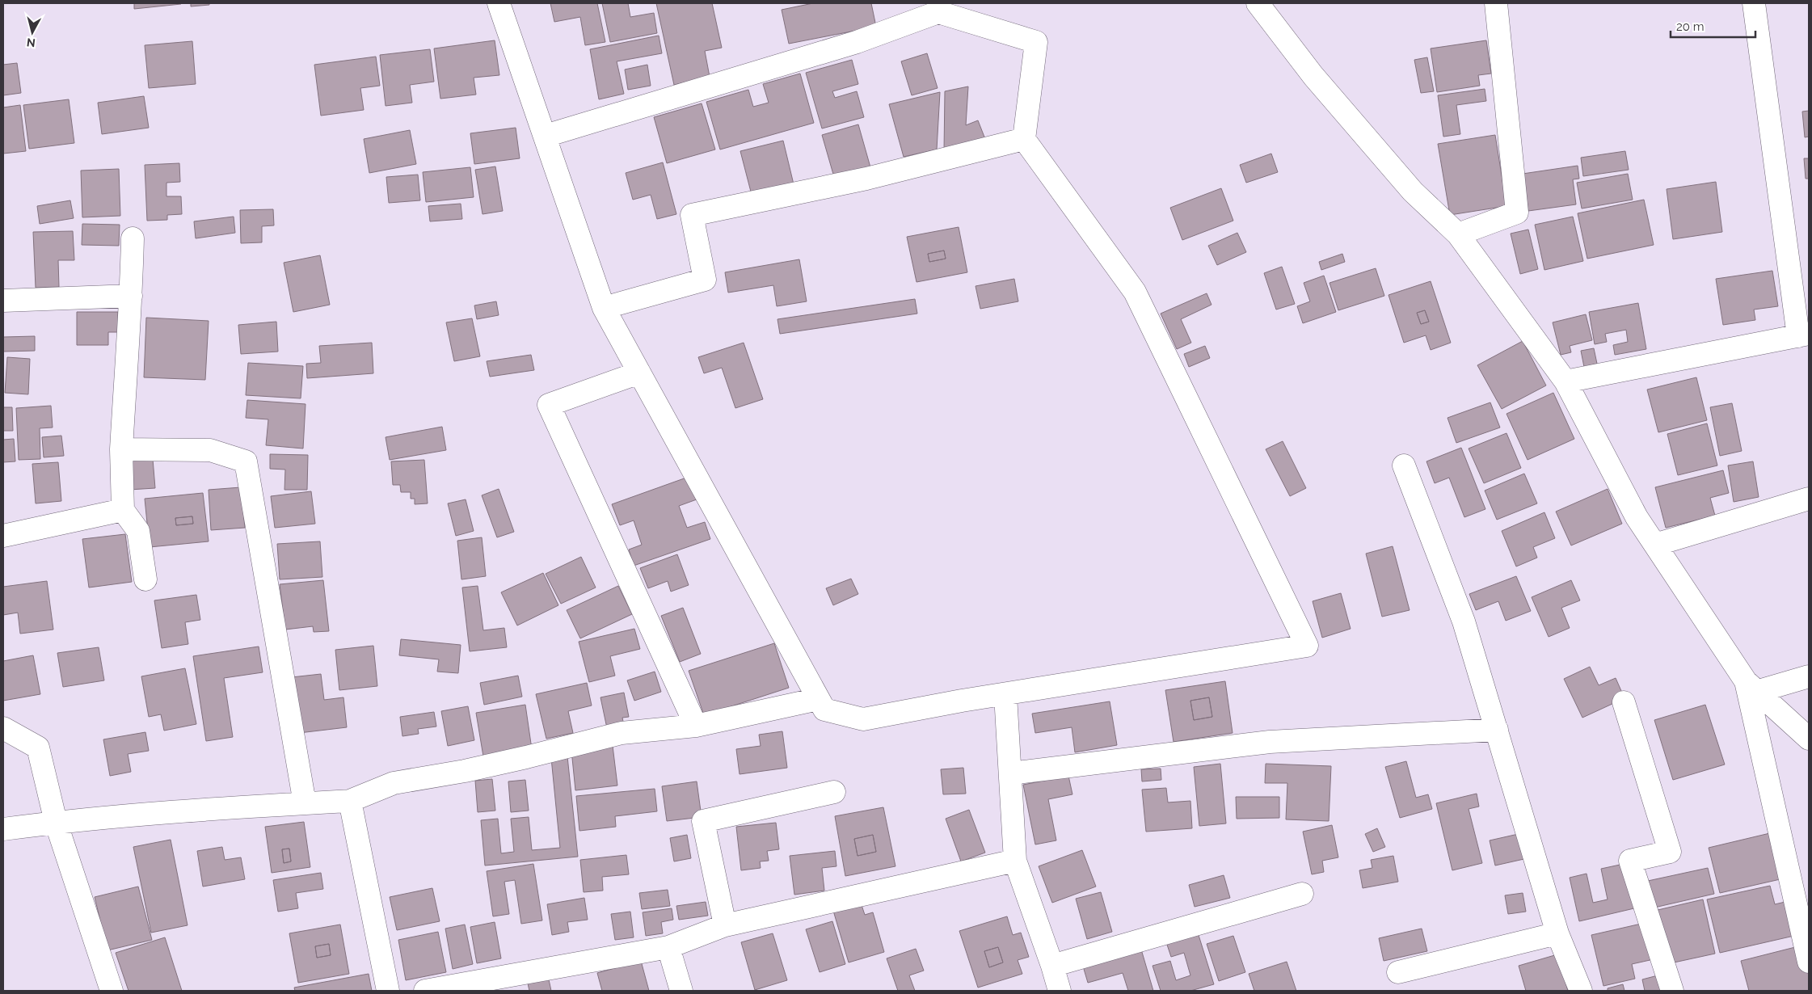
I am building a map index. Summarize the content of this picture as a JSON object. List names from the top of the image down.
{
  "scale_bar": "20 m",
  "north": "bottom"
}
